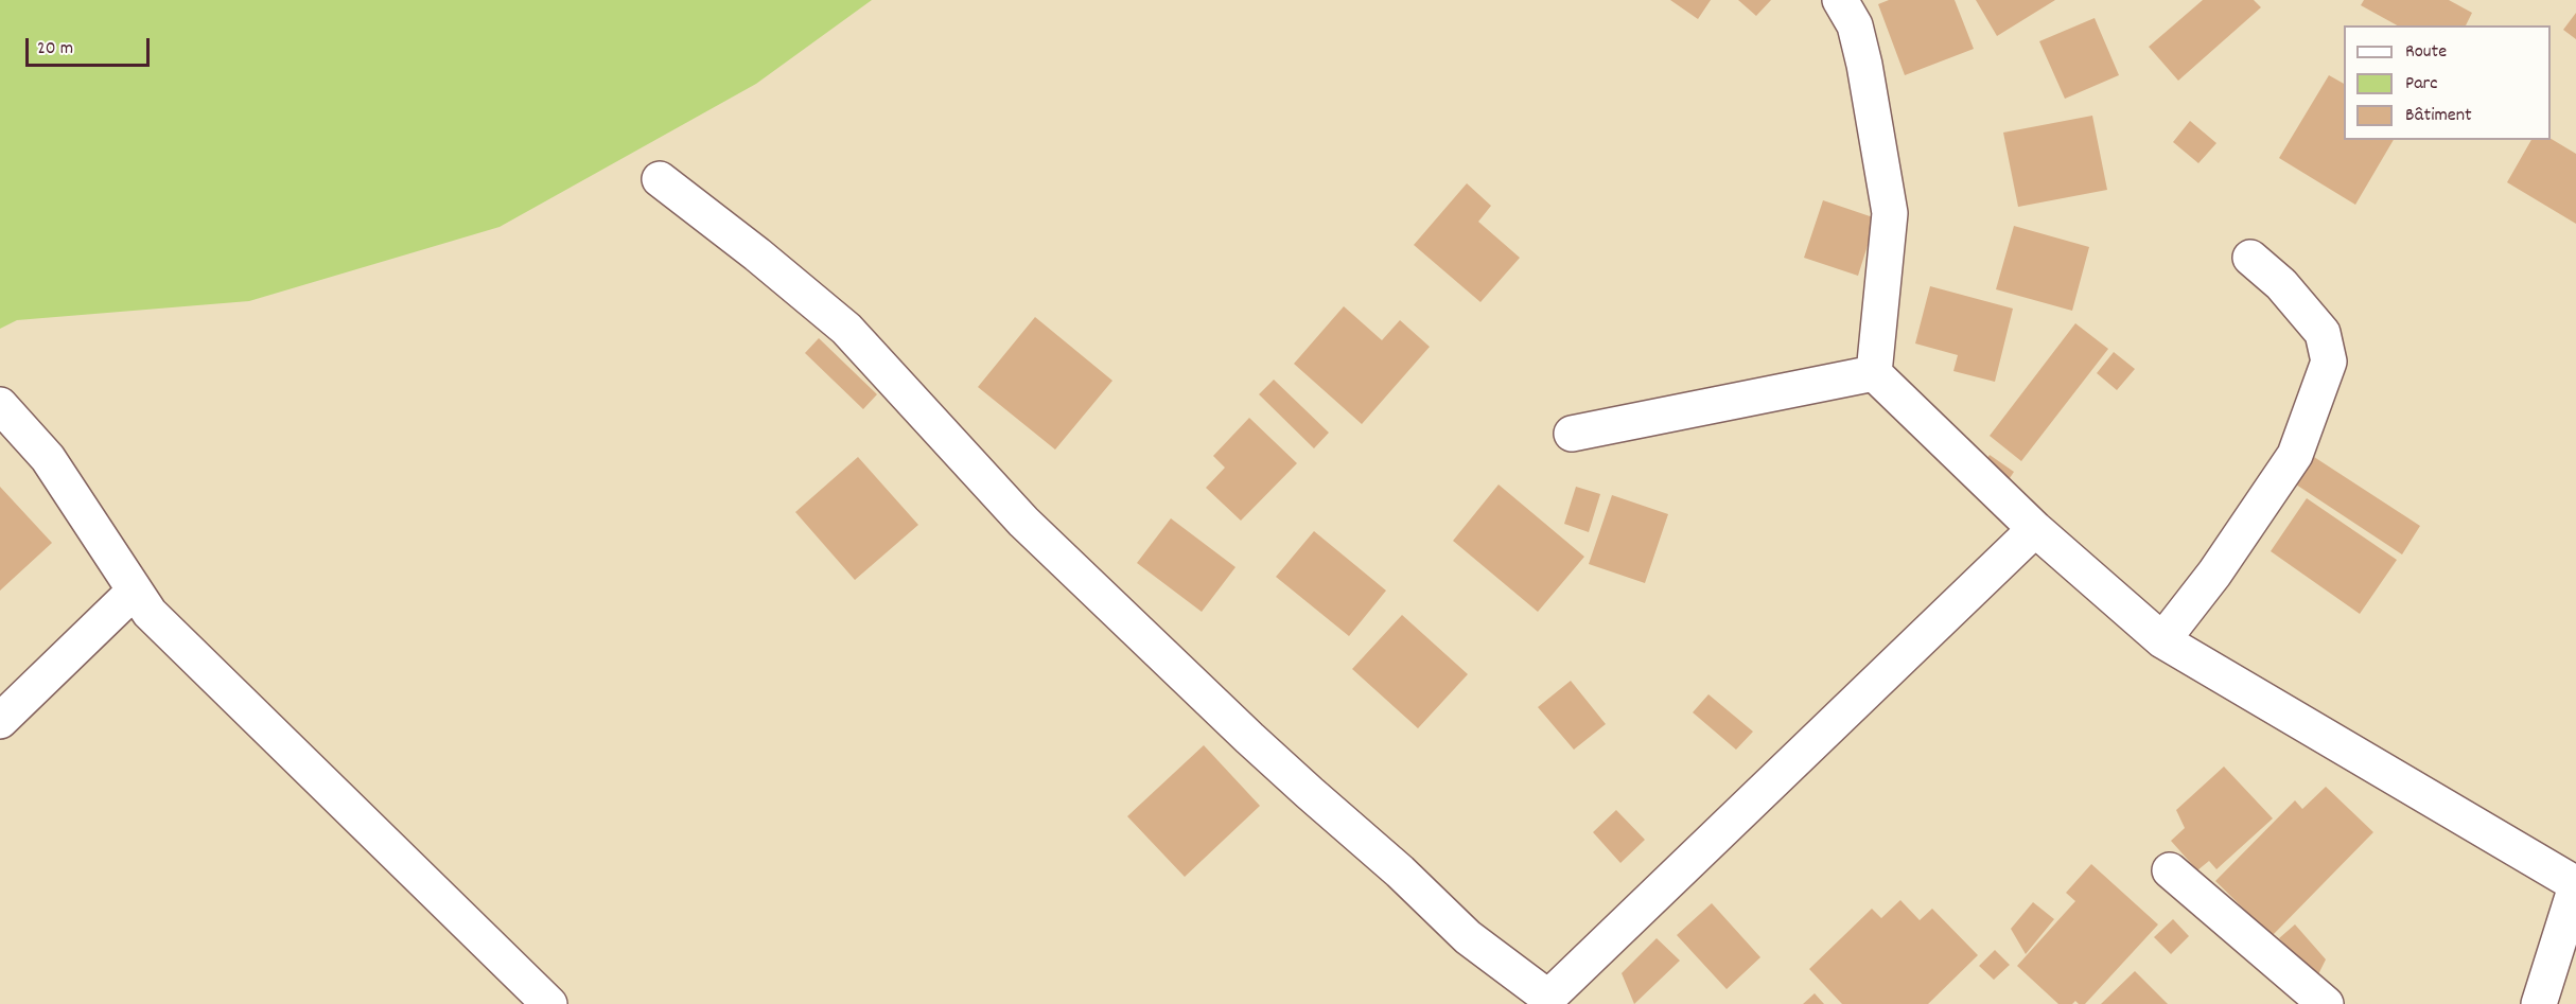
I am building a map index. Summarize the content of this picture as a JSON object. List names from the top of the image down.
{
  "legend": ["Route", "Parc", "Bâtiment"],
  "scale_bar": "20 m"
}
